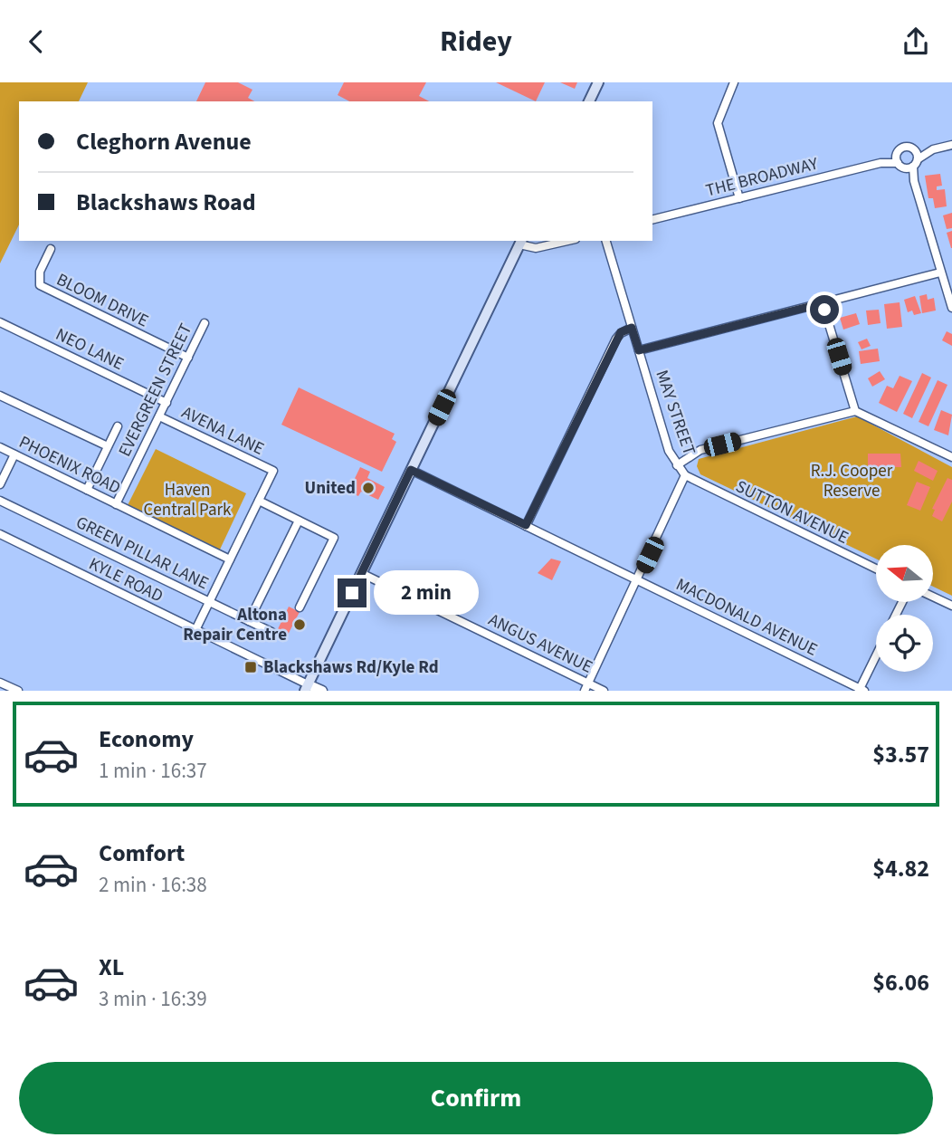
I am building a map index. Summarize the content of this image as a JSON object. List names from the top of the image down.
{
  "streets": {
    "street": [
      "THE BROADWAY",
      "BLOOM DRIVE",
      "NEO LANE",
      "EVERGREEN STREET",
      "MAY STREET",
      "AVENA LANE",
      "PHOENIX ROAD",
      "SUTTON AVENUE",
      "GREEN PILLAR LANE",
      "KYLE ROAD",
      "MACDONALD AVENUE",
      "ANGUS AVENUE"
    ]
  },
  "crossings": [
    ["BLOOM DRIVE", "EVERGREEN STREET"],
    ["NEO LANE", "EVERGREEN STREET"],
    ["EVERGREEN STREET", "AVENA LANE"],
    ["EVERGREEN STREET", "PHOENIX ROAD"],
    ["MAY STREET", "SUTTON AVENUE"],
    ["MAY STREET", "MACDONALD AVENUE"],
    ["MAY STREET", "ANGUS AVENUE"]
  ],
  "parks": ["R.J. Cooper Reserve", "Haven Central Park"],
  "places": {
    "other": ["United", "Altona Repair Centre"],
    "transit": ["Blackshaws Rd/Kyle Rd"]
  },
  "north": "left",
  "page": {
    "header": "Ridey",
    "banner": ["Cleghorn Avenue", "Blackshaws Road"],
    "bubble": "2 min",
    "list": [
      {
        "name": "Economy",
        "note": "1 min · 16:37",
        "value": "$3.57"
      },
      {
        "name": "Comfort",
        "note": "2 min · 16:38",
        "value": "$4.82"
      },
      {
        "name": "XL",
        "note": "3 min · 16:39",
        "value": "$6.06"
      }
    ],
    "buttons": "Confirm"
  }
}
